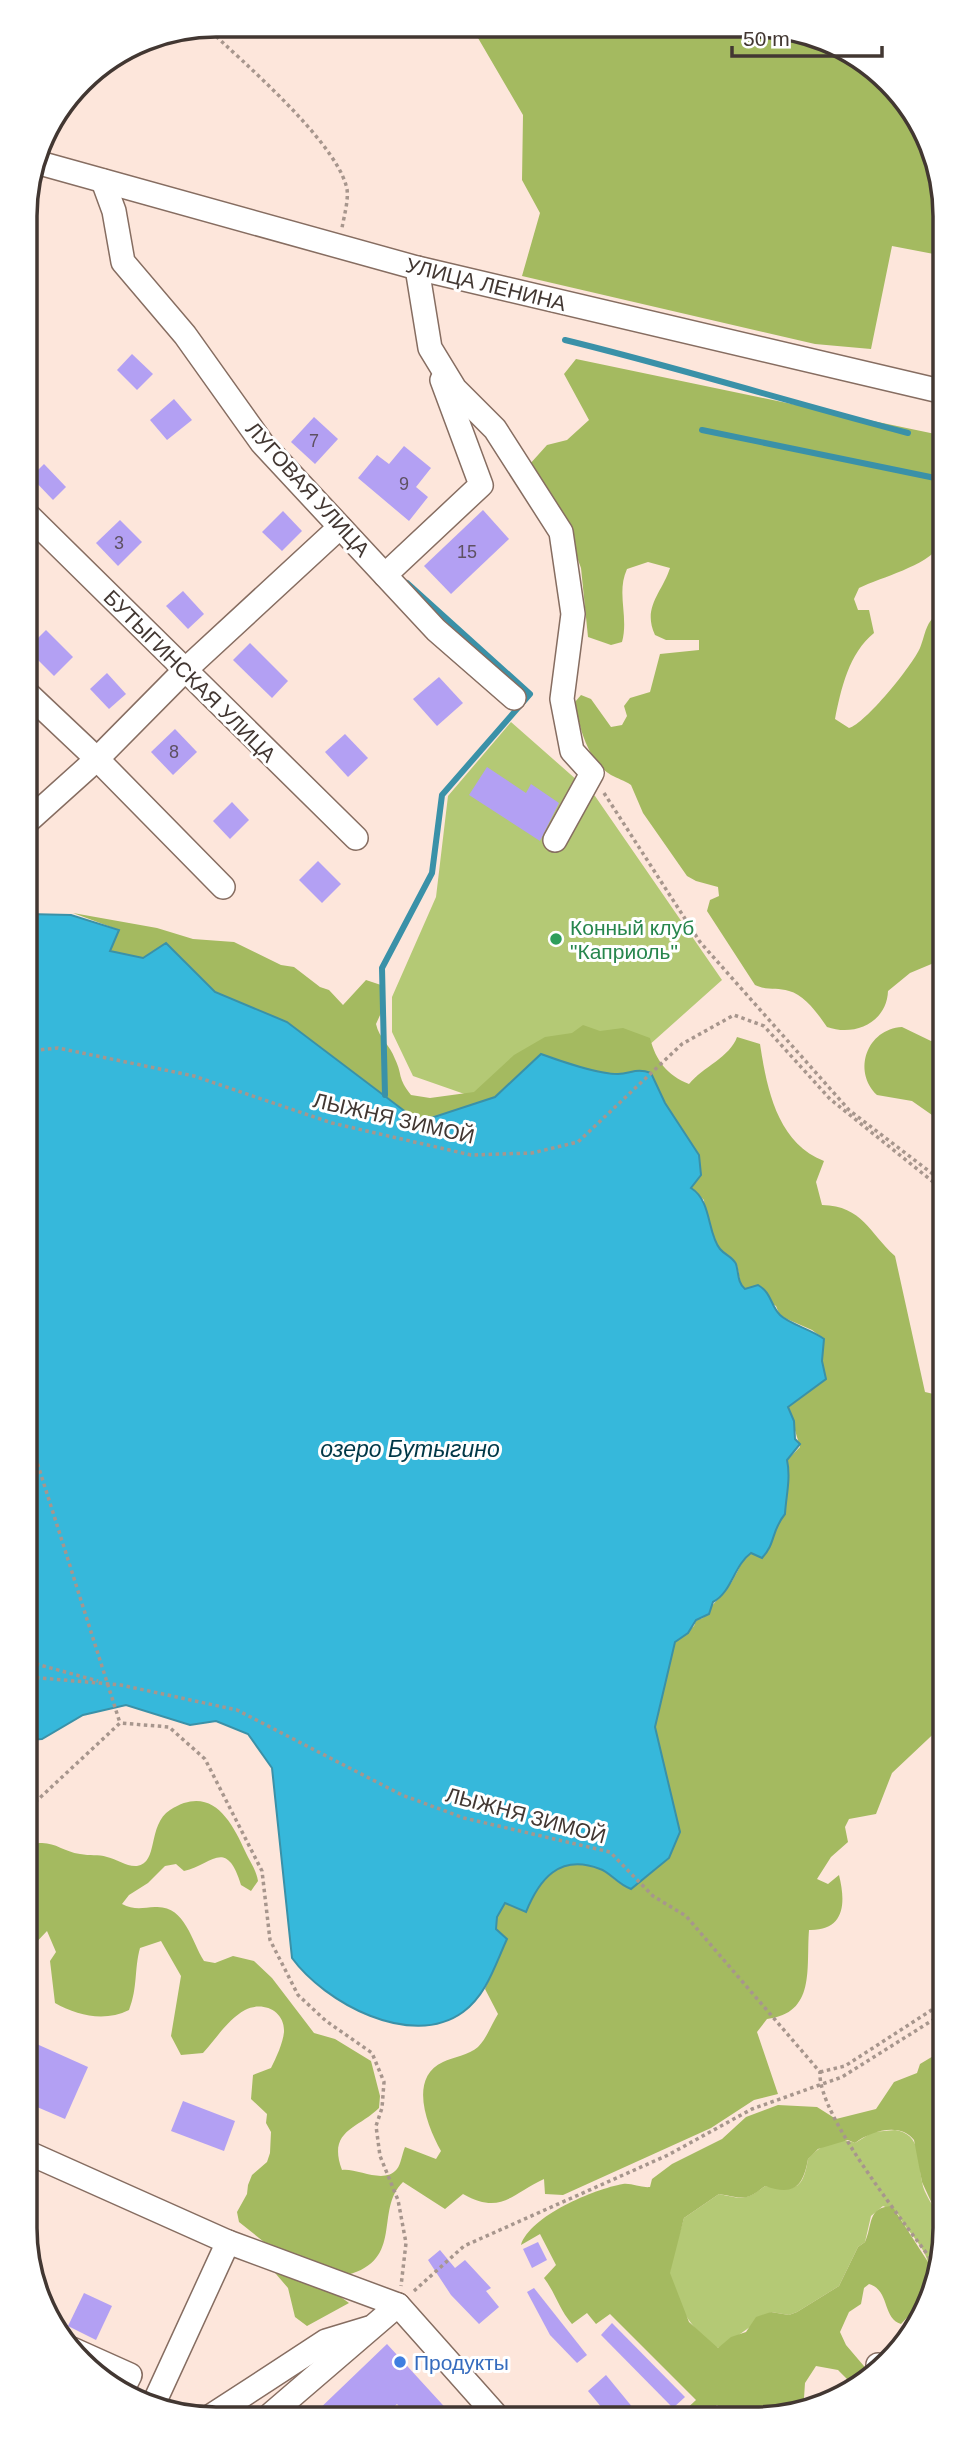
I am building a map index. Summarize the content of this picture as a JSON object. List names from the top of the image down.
{
  "streets": {
    "street": ["УЛИЦА ЛЕНИНА", "ЛУГОВАЯ УЛИЦА", "БУТЫГИНСКАЯ УЛИЦА"],
    "path": ["ЛЫЖНЯ ЗИМОЙ"]
  },
  "crossings": [
    ["УЛИЦА ЛЕНИНА", "ЛУГОВАЯ УЛИЦА"]
  ],
  "water": ["озеро Бутыгино"],
  "places": ["Конный клуб \"Каприоль\"", "Продукты"],
  "house_numbers": [
    "7",
    "9",
    "3",
    "15",
    "8"
  ],
  "scale_bar": "50 m"
}
